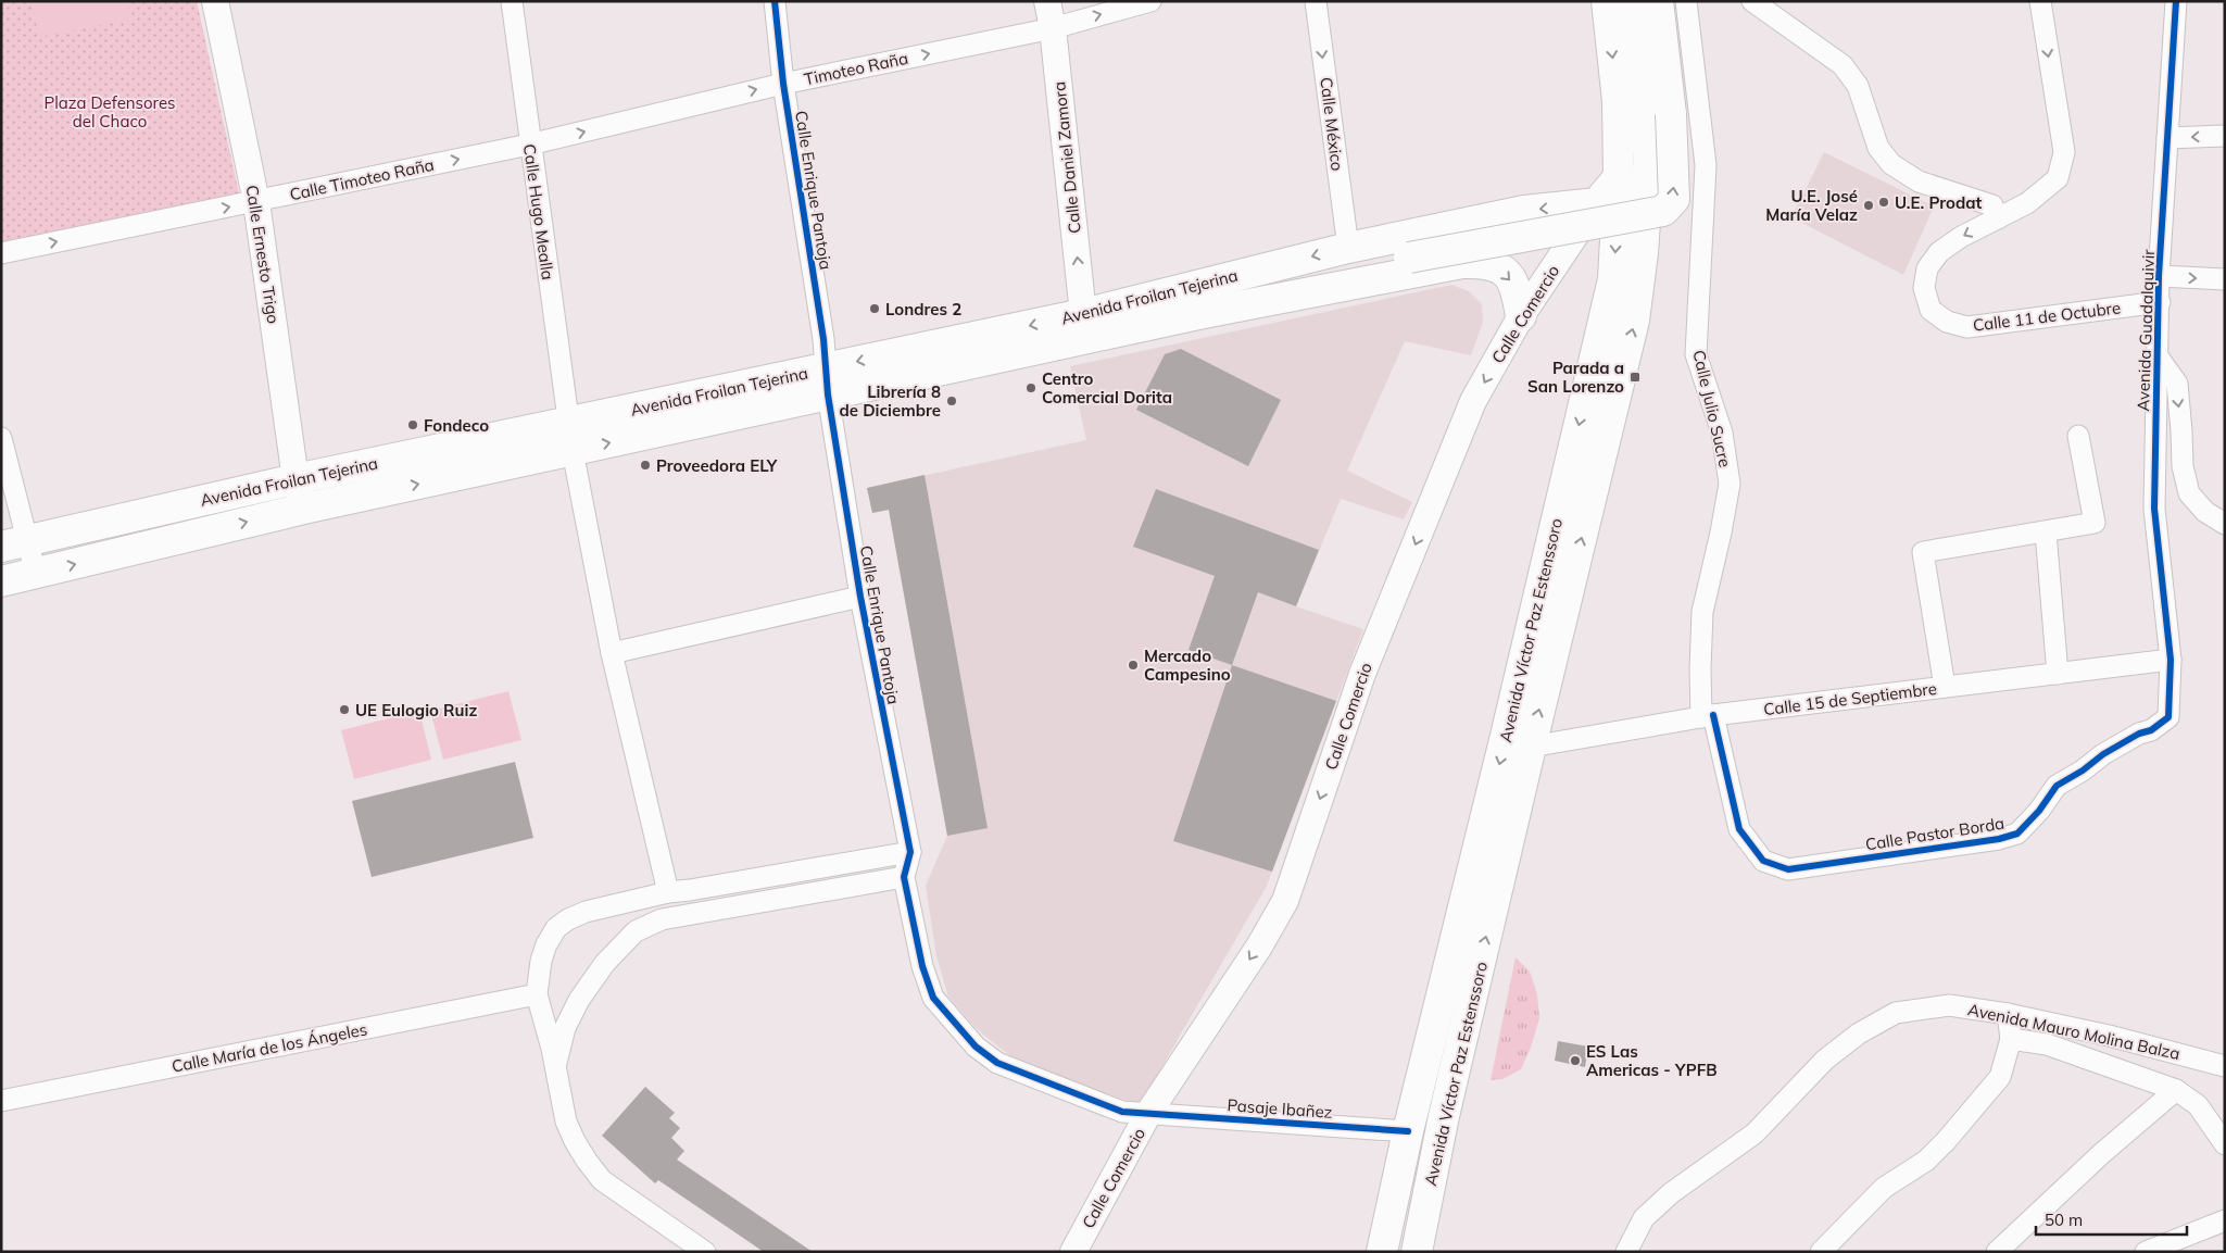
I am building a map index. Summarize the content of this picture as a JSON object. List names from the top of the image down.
{
  "streets": {
    "main road": ["Avenida Froilan Tejerina", "Calle Comercio", "Avenida Víctor Paz Estenssoro"],
    "street": [
      "Timoteo Raña",
      "Calle México",
      "Calle Daniel Zamora",
      "Calle Timoteo Raña",
      "Calle Enrique Pantoja",
      "Calle Hugo Mealla",
      "Calle Ernesto Trigo",
      "Calle 11 de Octubre",
      "Avenida Guadalquivir",
      "Calle Julio Sucre",
      "Calle 15 de Septiembre",
      "Calle Pastor Borda",
      "Avenida Mauro Molina Balza",
      "Calle María de los Ángeles",
      "Pasaje Ibañez"
    ]
  },
  "crossings": [
    ["Timoteo Raña", "Calle Daniel Zamora"],
    ["Timoteo Raña", "Calle Timoteo Raña"],
    ["Timoteo Raña", "Calle Enrique Pantoja"],
    ["Timoteo Raña", "Calle Hugo Mealla"],
    ["Calle México", "Avenida Froilan Tejerina"],
    ["Calle Daniel Zamora", "Avenida Froilan Tejerina"],
    ["Calle Timoteo Raña", "Calle Hugo Mealla"],
    ["Calle Timoteo Raña", "Calle Ernesto Trigo"],
    ["Calle Enrique Pantoja", "Avenida Froilan Tejerina"],
    ["Calle Enrique Pantoja", "Calle Comercio"],
    ["Calle Enrique Pantoja", "Pasaje Ibañez"],
    ["Calle Hugo Mealla", "Avenida Froilan Tejerina"],
    ["Calle Ernesto Trigo", "Avenida Froilan Tejerina"],
    ["Avenida Froilan Tejerina", "Calle Comercio"],
    ["Calle Comercio", "Avenida Víctor Paz Estenssoro"],
    ["Calle Comercio", "Pasaje Ibañez"],
    ["Calle 11 de Octubre", "Avenida Guadalquivir"],
    ["Avenida Guadalquivir", "Calle 15 de Septiembre"],
    ["Avenida Guadalquivir", "Calle Pastor Borda"],
    ["Calle Julio Sucre", "Calle 15 de Septiembre"],
    ["Calle Julio Sucre", "Calle Pastor Borda"],
    ["Avenida Víctor Paz Estenssoro", "Calle 15 de Septiembre"],
    ["Avenida Víctor Paz Estenssoro", "Pasaje Ibañez"],
    ["Calle 15 de Septiembre", "Calle Pastor Borda"]
  ],
  "one_way": [
    "Timoteo Raña",
    "Calle México",
    "Calle Daniel Zamora",
    "Calle Timoteo Raña",
    "Calle Comercio"
  ],
  "parks": ["Plaza Defensores del Chaco"],
  "places": {
    "other": [
      "U.E. Prodat",
      "U.E. José María Velaz",
      "Londres 2",
      "Centro Comercial Dorita",
      "Librería 8 de Diciembre",
      "Fondeco",
      "Proveedora ELY",
      "Mercado Campesino",
      "UE Eulogio Ruiz",
      "ES Las Americas - YPFB"
    ],
    "transit": ["Parada a San Lorenzo"]
  },
  "scale_bar": "50 m"
}
